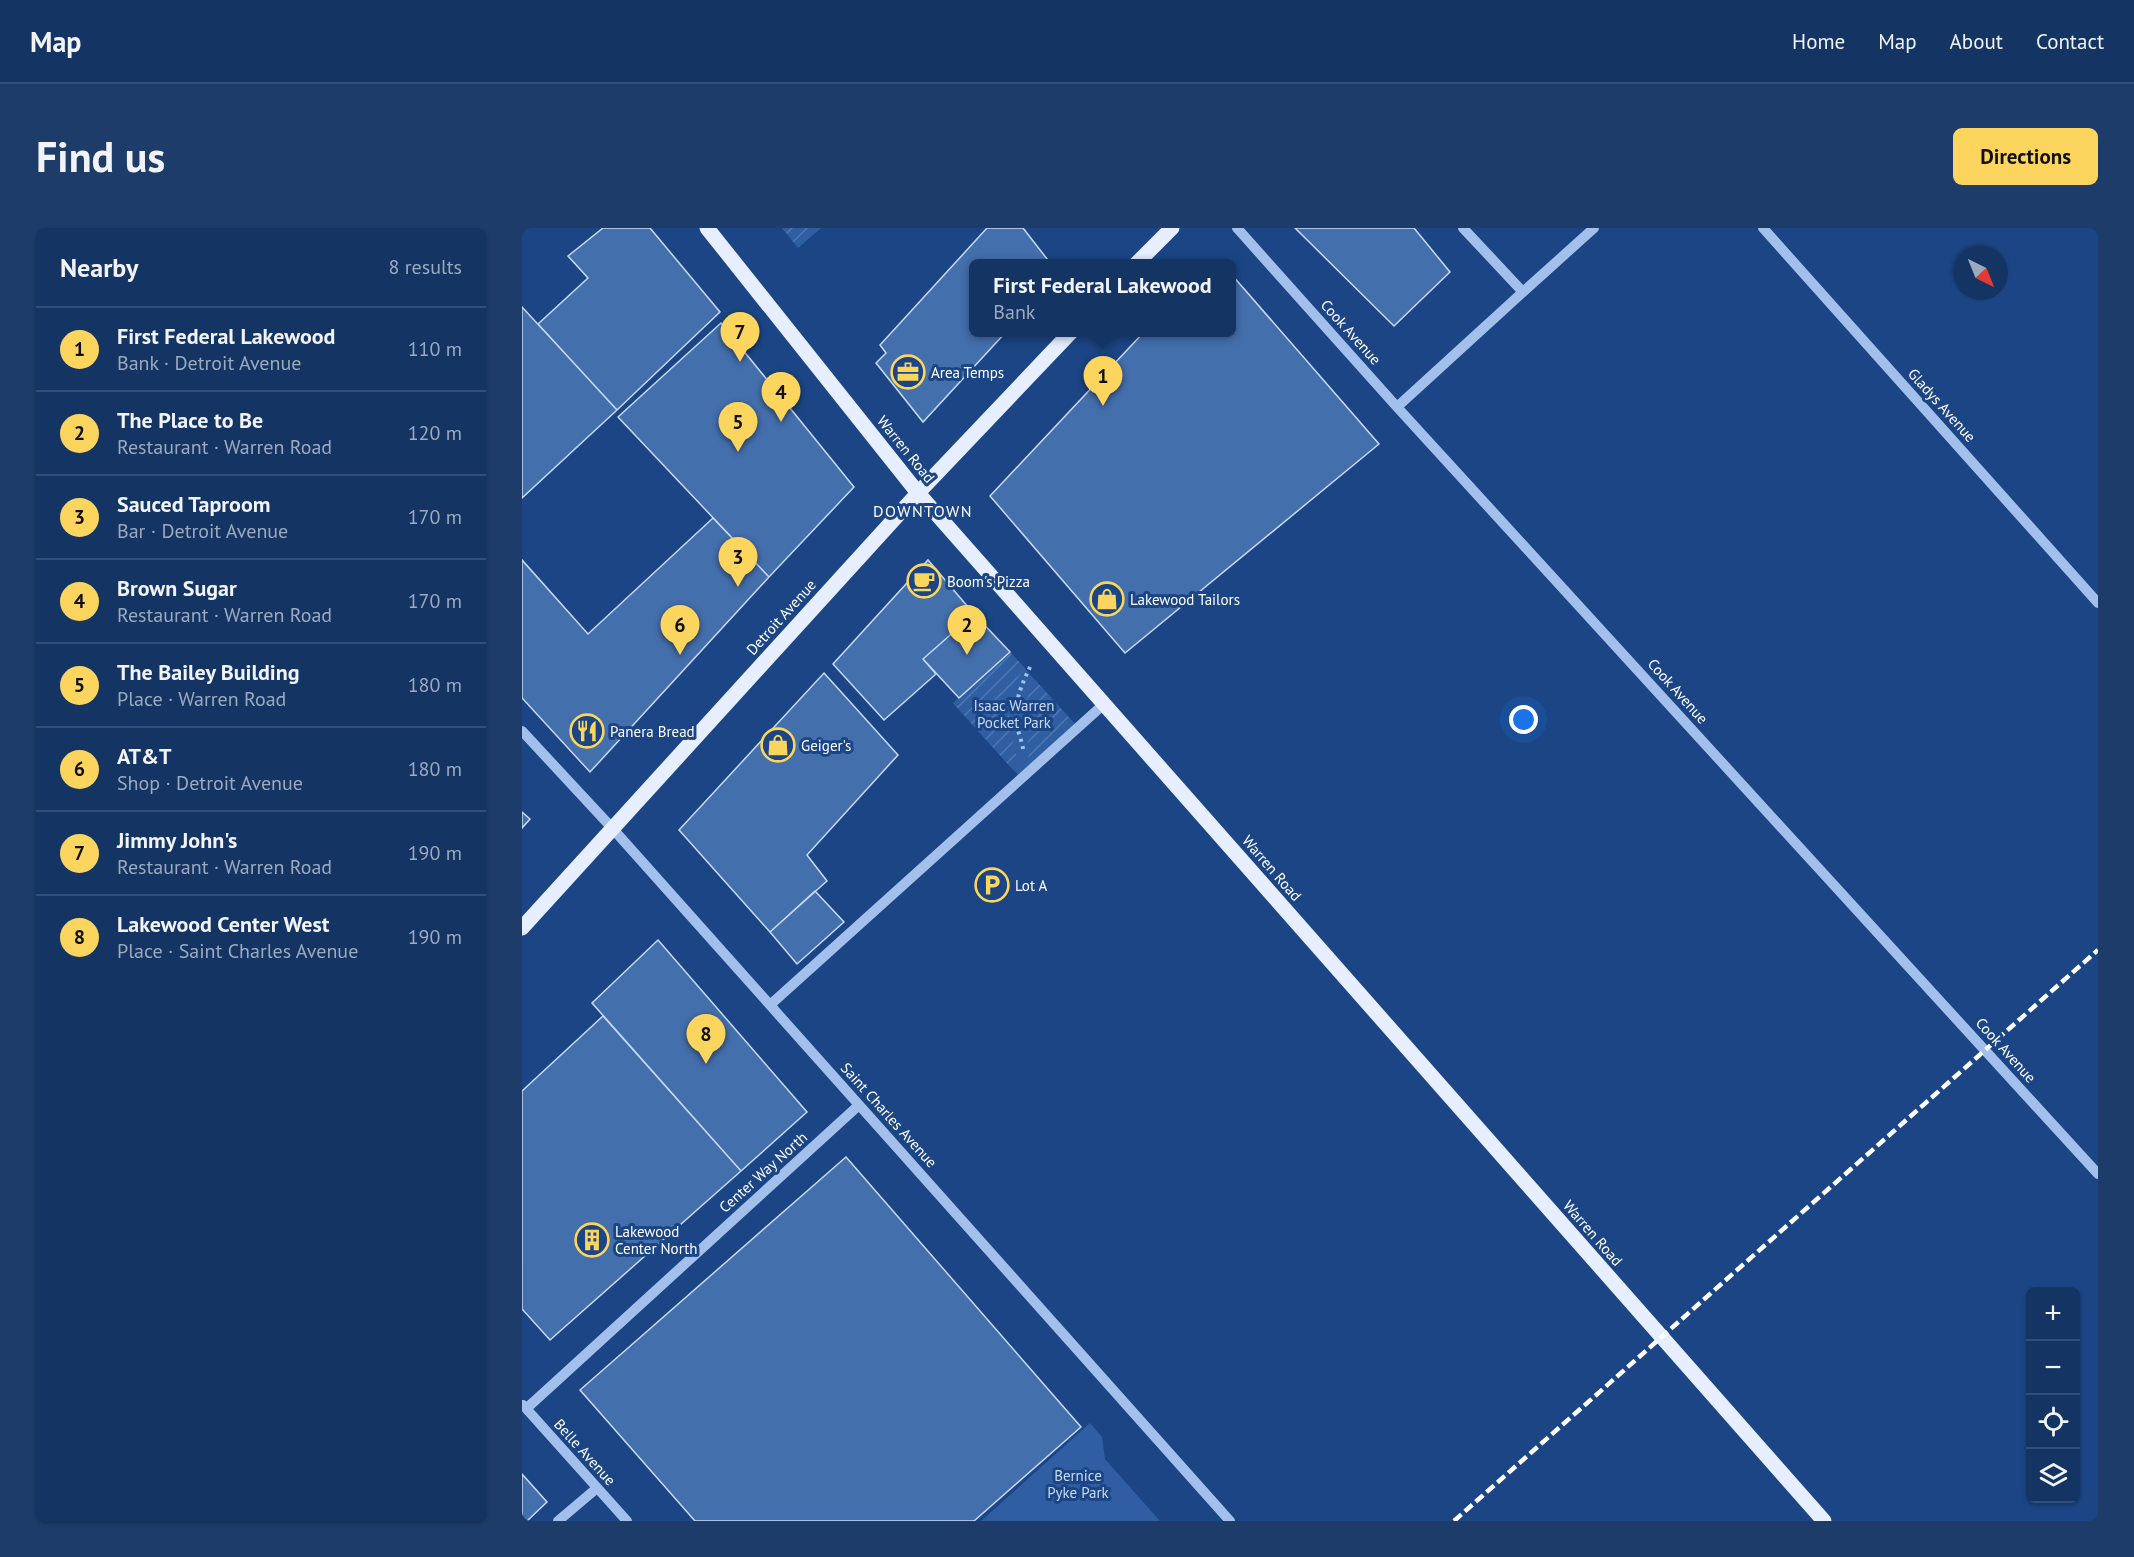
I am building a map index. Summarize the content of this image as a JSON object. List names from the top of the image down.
{
  "streets": {
    "main road": ["Warren Road", "Detroit Avenue"],
    "street": [
      "Cook Avenue",
      "Gladys Avenue",
      "Saint Charles Avenue",
      "Center Way North",
      "Belle Avenue"
    ]
  },
  "crossings": [
    ["Warren Road", "Detroit Avenue"],
    ["Detroit Avenue", "Saint Charles Avenue"],
    ["Saint Charles Avenue", "Center Way North"],
    ["Center Way North", "Belle Avenue"]
  ],
  "districts": ["DOWNTOWN"],
  "parks": ["Isaac Warren Pocket Park", "Bernice Pyke Park"],
  "places": {
    "office": ["Area Temps"],
    "cafe": ["Boom's Pizza"],
    "shop": ["Lakewood Tailors", "Geiger's"],
    "restaurant": ["Panera Bread"],
    "parking": ["Lot A"],
    "building": ["Lakewood Center North"]
  },
  "north": "bottom right",
  "page": {
    "header": "Map",
    "nav": [
      "Home",
      "Map",
      "About",
      "Contact"
    ],
    "buttons": "Directions",
    "title": "Find us",
    "heading": ["Nearby", "8 results"],
    "popup": ["First Federal Lakewood", "Bank"],
    "list": [
      {
        "mark": "1",
        "name": "First Federal Lakewood",
        "note": "Bank · Detroit Avenue",
        "value": "110 m"
      },
      {
        "mark": "2",
        "name": "The Place to Be",
        "note": "Restaurant · Warren Road",
        "value": "120 m"
      },
      {
        "mark": "3",
        "name": "Sauced Taproom",
        "note": "Bar · Detroit Avenue",
        "value": "170 m"
      },
      {
        "mark": "4",
        "name": "Brown Sugar",
        "note": "Restaurant · Warren Road",
        "value": "170 m"
      },
      {
        "mark": "5",
        "name": "The Bailey Building",
        "note": "Place · Warren Road",
        "value": "180 m"
      },
      {
        "mark": "6",
        "name": "AT&T",
        "note": "Shop · Detroit Avenue",
        "value": "180 m"
      },
      {
        "mark": "7",
        "name": "Jimmy John's",
        "note": "Restaurant · Warren Road",
        "value": "190 m"
      },
      {
        "mark": "8",
        "name": "Lakewood Center West",
        "note": "Place · Saint Charles Avenue",
        "value": "190 m"
      }
    ],
    "pins": [
      "7",
      "1",
      "4",
      "5",
      "3",
      "2",
      "6",
      "8"
    ],
    "map_buttons": ["+", "−"]
  }
}
